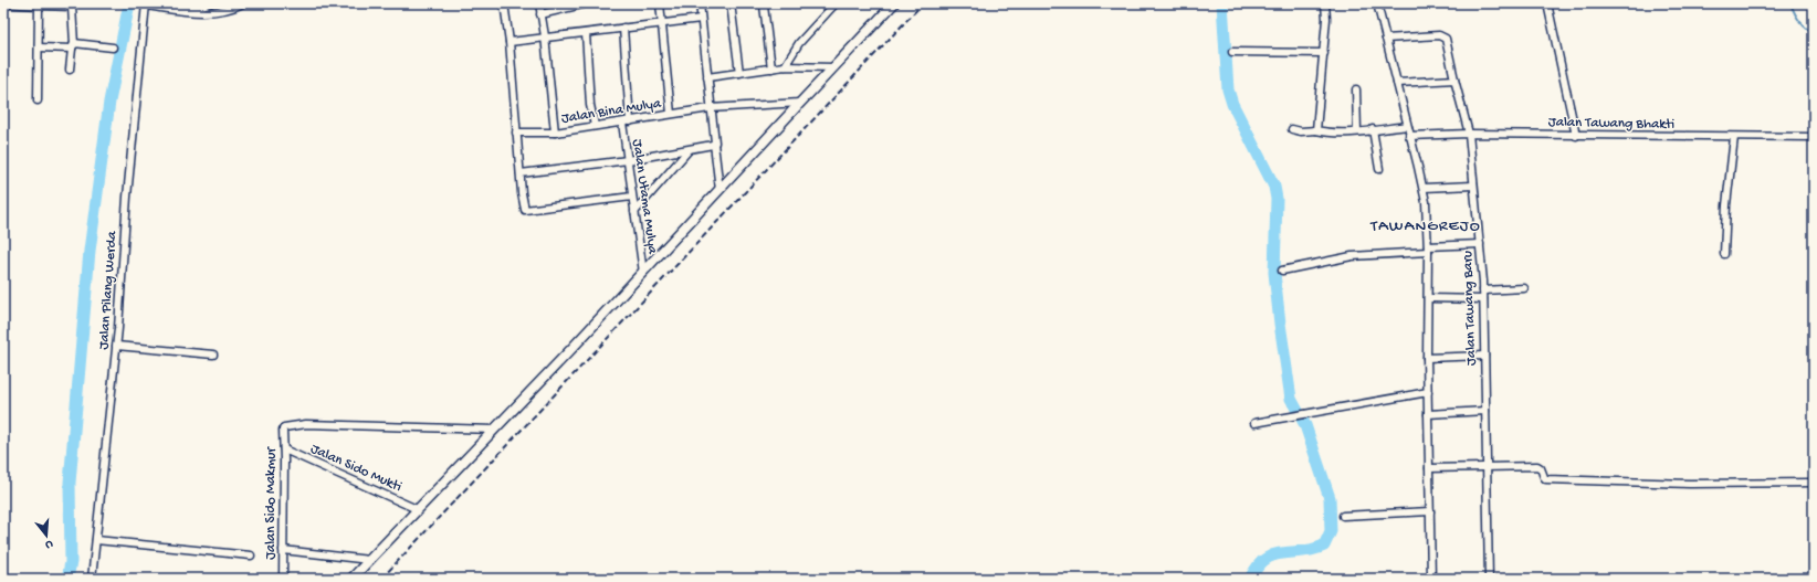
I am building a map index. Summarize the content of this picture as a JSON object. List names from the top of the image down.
{
  "streets": {
    "street": [
      "Jalan Bina Mulya",
      "Jalan Tawang Bhakti",
      "Jalan Utama Mulya",
      "Jalan Pilang Werda",
      "Jalan Tawang Baru",
      "Jalan Sido Mukti",
      "Jalan Sido Makmur"
    ]
  },
  "crossings": [
    ["Jalan Bina Mulya", "Jalan Utama Mulya"],
    ["Jalan Tawang Bhakti", "Jalan Tawang Baru"],
    ["Jalan Sido Mukti", "Jalan Sido Makmur"]
  ],
  "districts": ["TAWANGREJO"],
  "north": "bottom"
}
